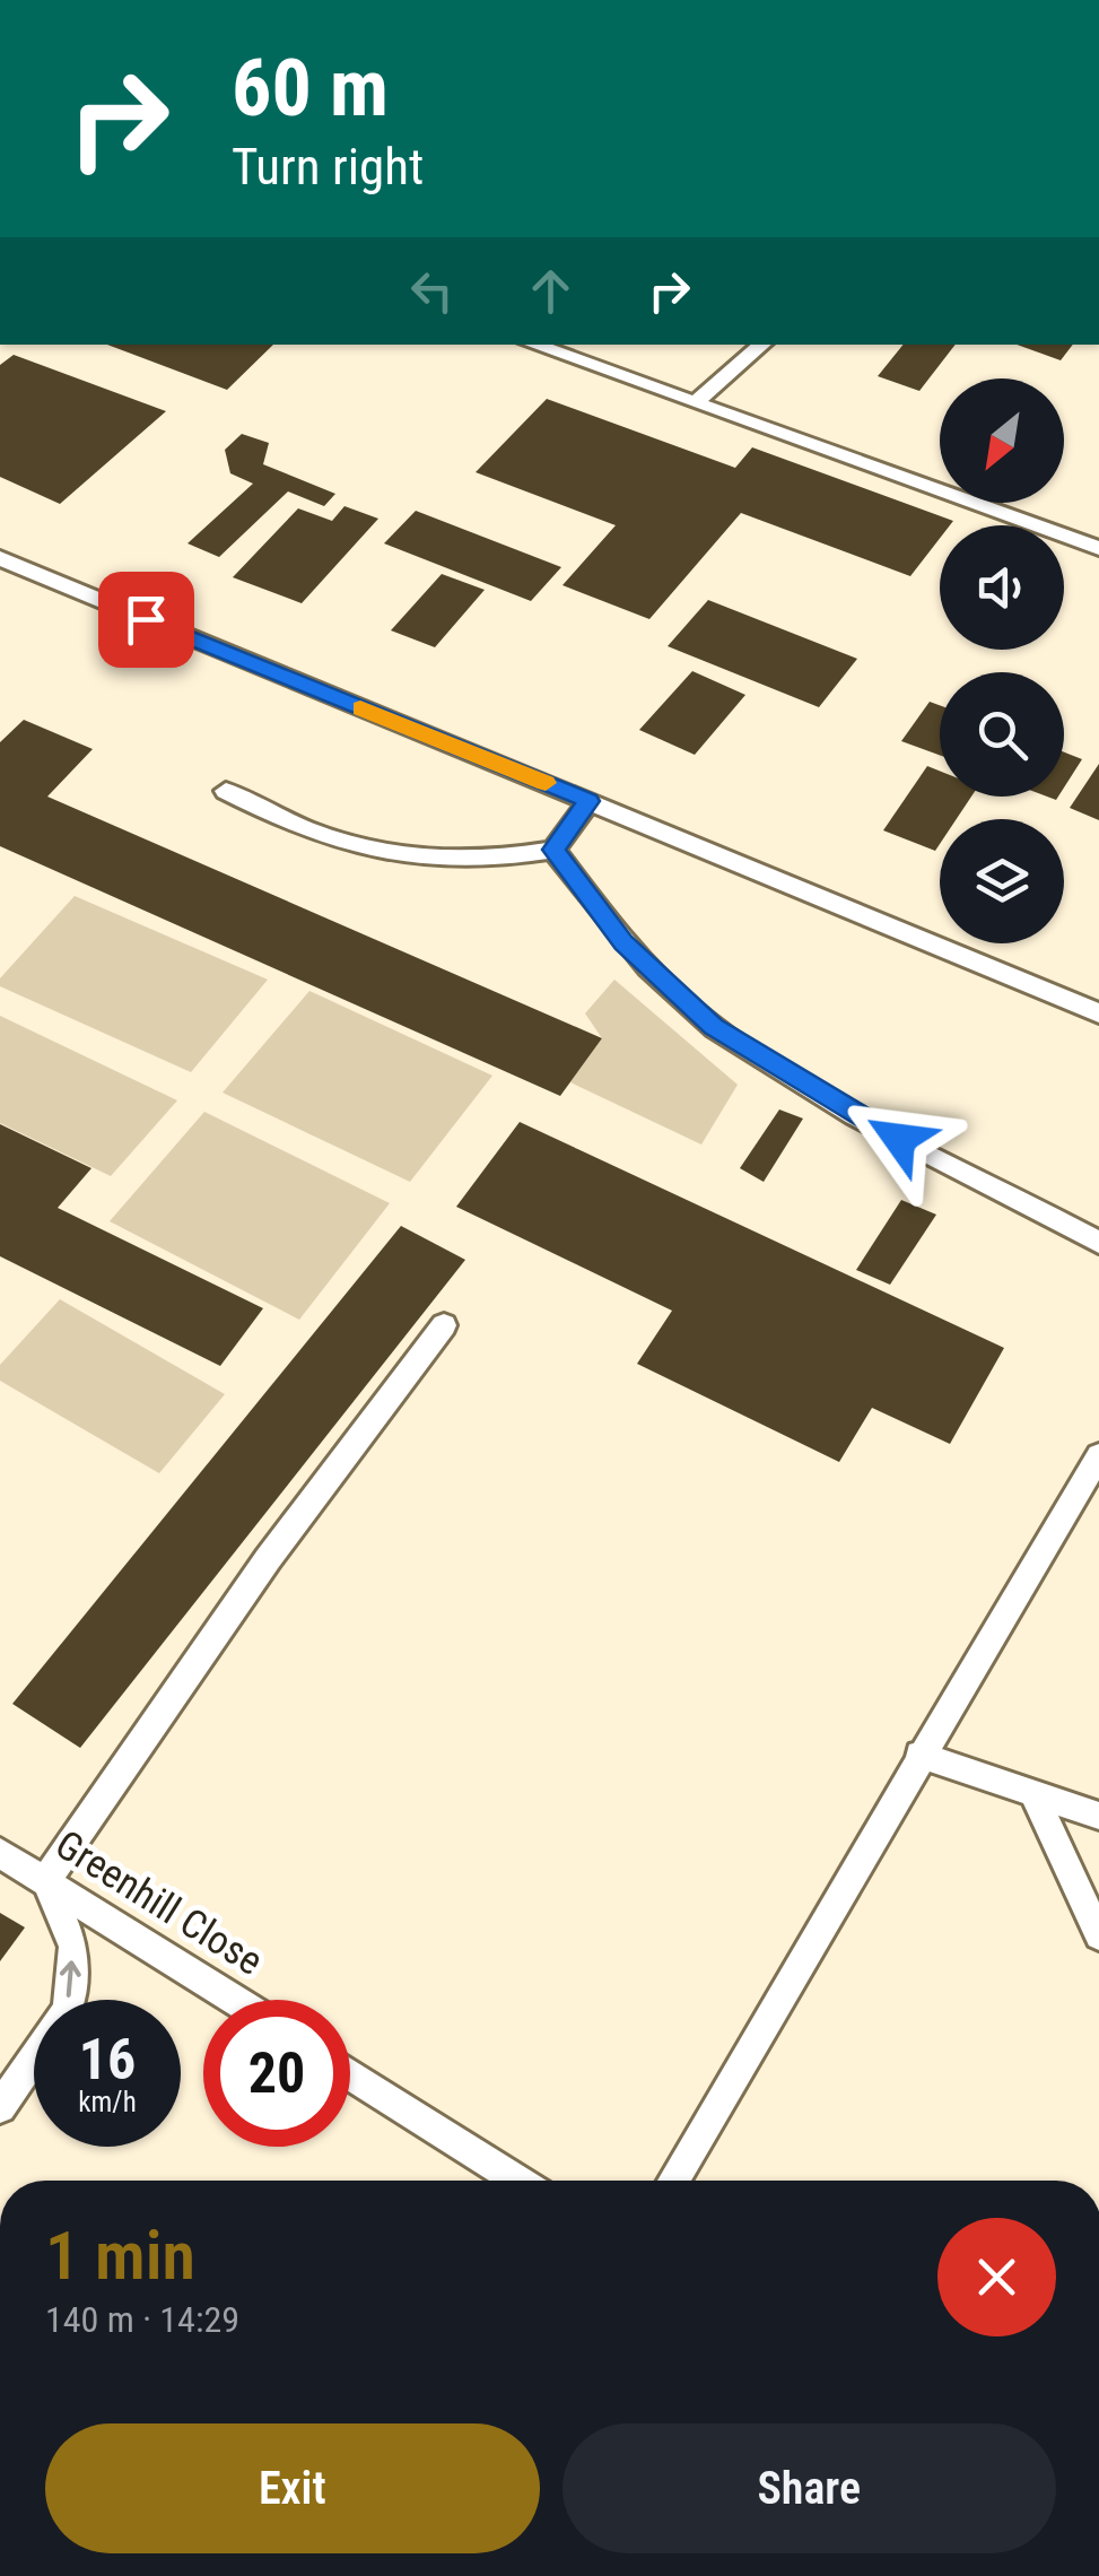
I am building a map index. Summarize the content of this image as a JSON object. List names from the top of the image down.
{
  "streets": {
    "lane": ["Greenhill Close"]
  },
  "north": "bottom left",
  "page": {
    "turn": ["60 m", "Turn right"],
    "speed": "16 km/h",
    "limit": "20",
    "heading": ["1 min", "140 m · 14:29"],
    "buttons": ["Exit", "Share"]
  }
}
